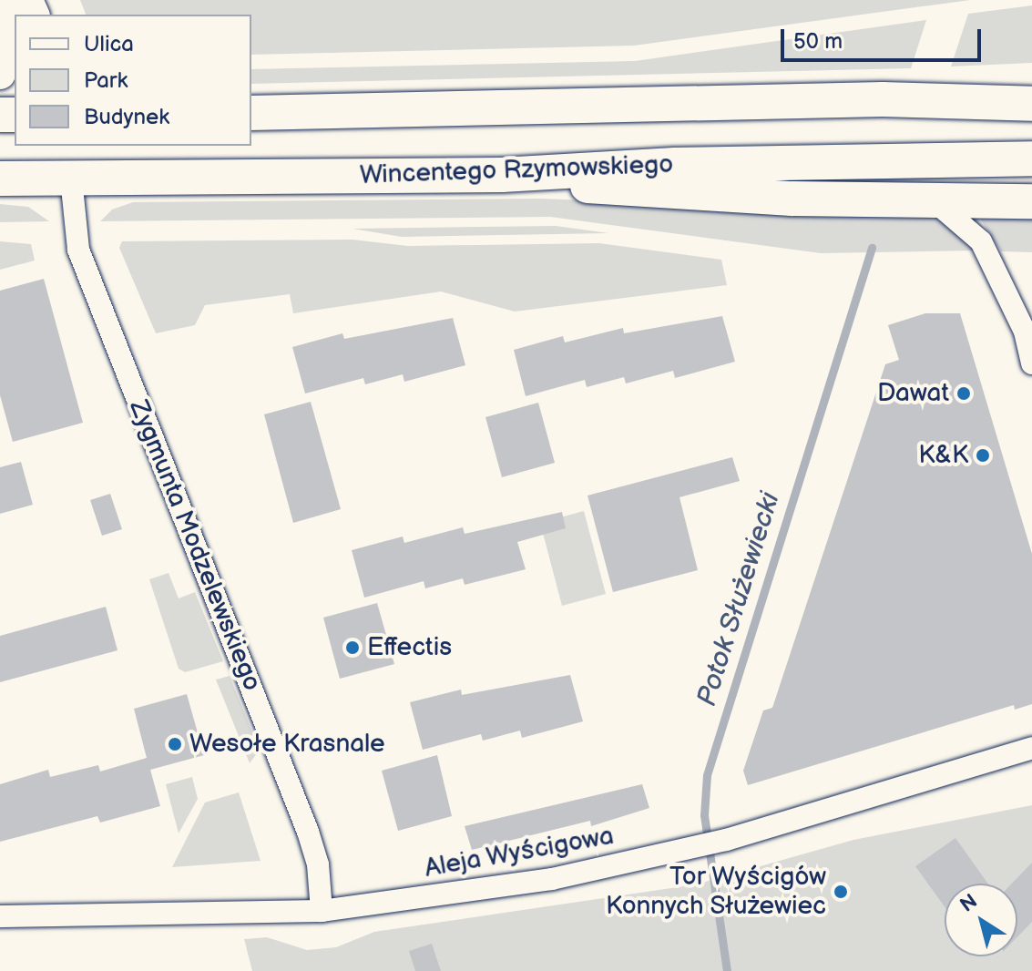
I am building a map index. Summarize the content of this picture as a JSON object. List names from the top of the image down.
{
  "streets": {
    "main road": ["Wincentego Rzymowskiego"],
    "street": ["Zygmunta Modzelewskiego", "Aleja Wyścigowa"]
  },
  "crossings": [
    ["Wincentego Rzymowskiego", "Zygmunta Modzelewskiego"],
    ["Zygmunta Modzelewskiego", "Aleja Wyścigowa"]
  ],
  "water": ["Potok Służewiecki"],
  "places": [
    "Dawat",
    "K&K",
    "Effectis",
    "Wesołe Krasnale",
    "Tor Wyścigów Konnych Służewiec"
  ],
  "legend": ["Ulica", "Park", "Budynek"],
  "scale_bar": "50 m",
  "north": "top left"
}
